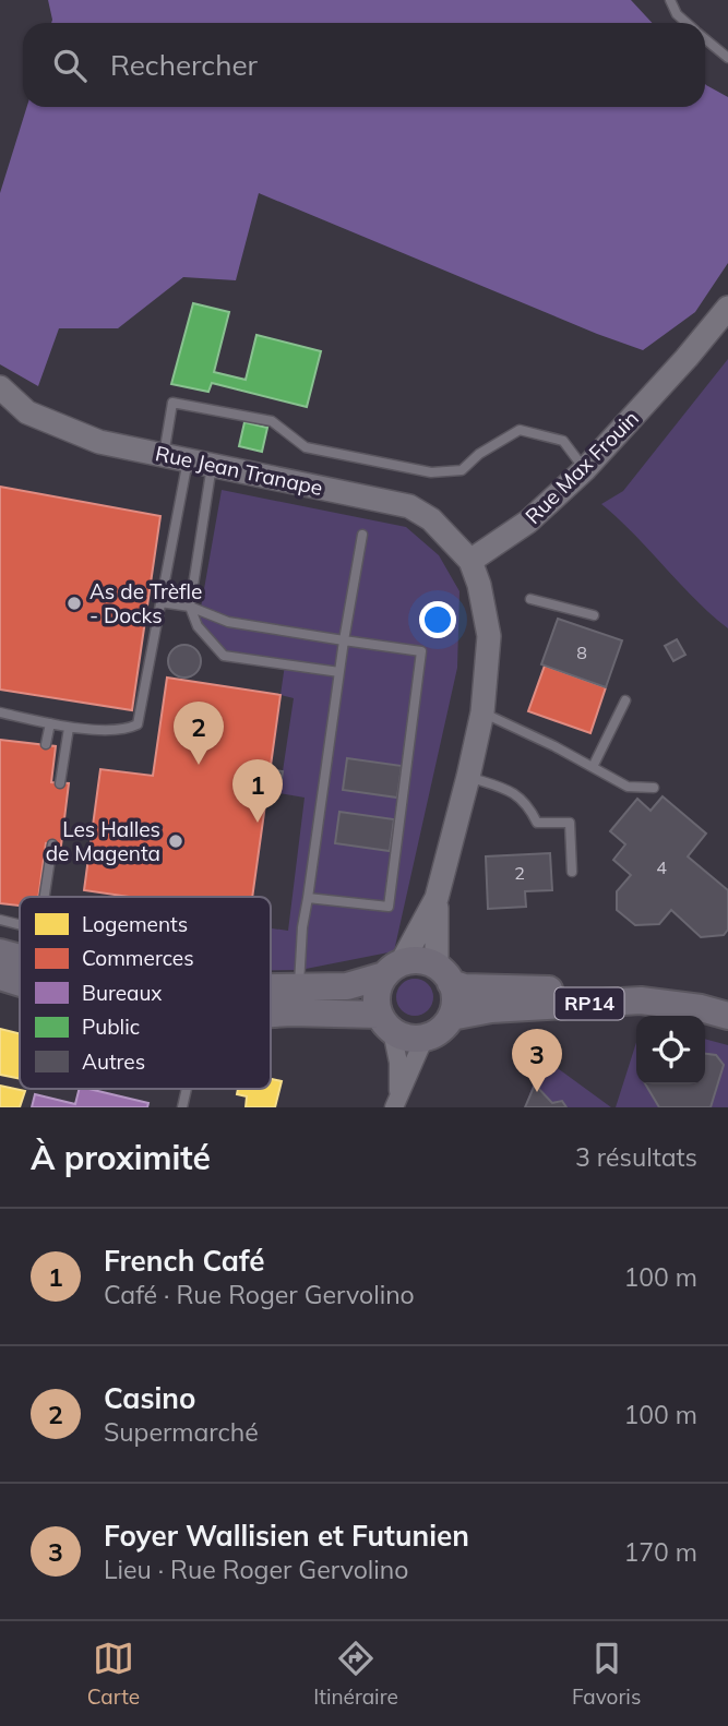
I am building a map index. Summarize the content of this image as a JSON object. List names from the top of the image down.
{
  "streets": {
    "main road": ["Rue Max Frouin", "Rue Jean Tranape", "RP14"]
  },
  "crossings": [
    ["Rue Max Frouin", "Rue Jean Tranape"]
  ],
  "places": ["As de Trèfle - Docks", "Les Halles de Magenta"],
  "house_numbers": ["8", "4", "2"],
  "legend": [
    "Logements",
    "Commerces",
    "Bureaux",
    "Public",
    "Autres"
  ],
  "page": {
    "search": "Rechercher",
    "pins": ["2", "1", "3"],
    "heading": ["À proximité", "3 résultats"],
    "list": [
      {
        "mark": "1",
        "name": "French Café",
        "note": "Café · Rue Roger Gervolino",
        "value": "100 m"
      },
      {
        "mark": "2",
        "name": "Casino",
        "note": "Supermarché",
        "value": "100 m"
      },
      {
        "mark": "3",
        "name": "Foyer Wallisien et Futunien",
        "note": "Lieu · Rue Roger Gervolino",
        "value": "170 m"
      }
    ],
    "nav": ["Carte", "Itinéraire", "Favoris"]
  }
}
